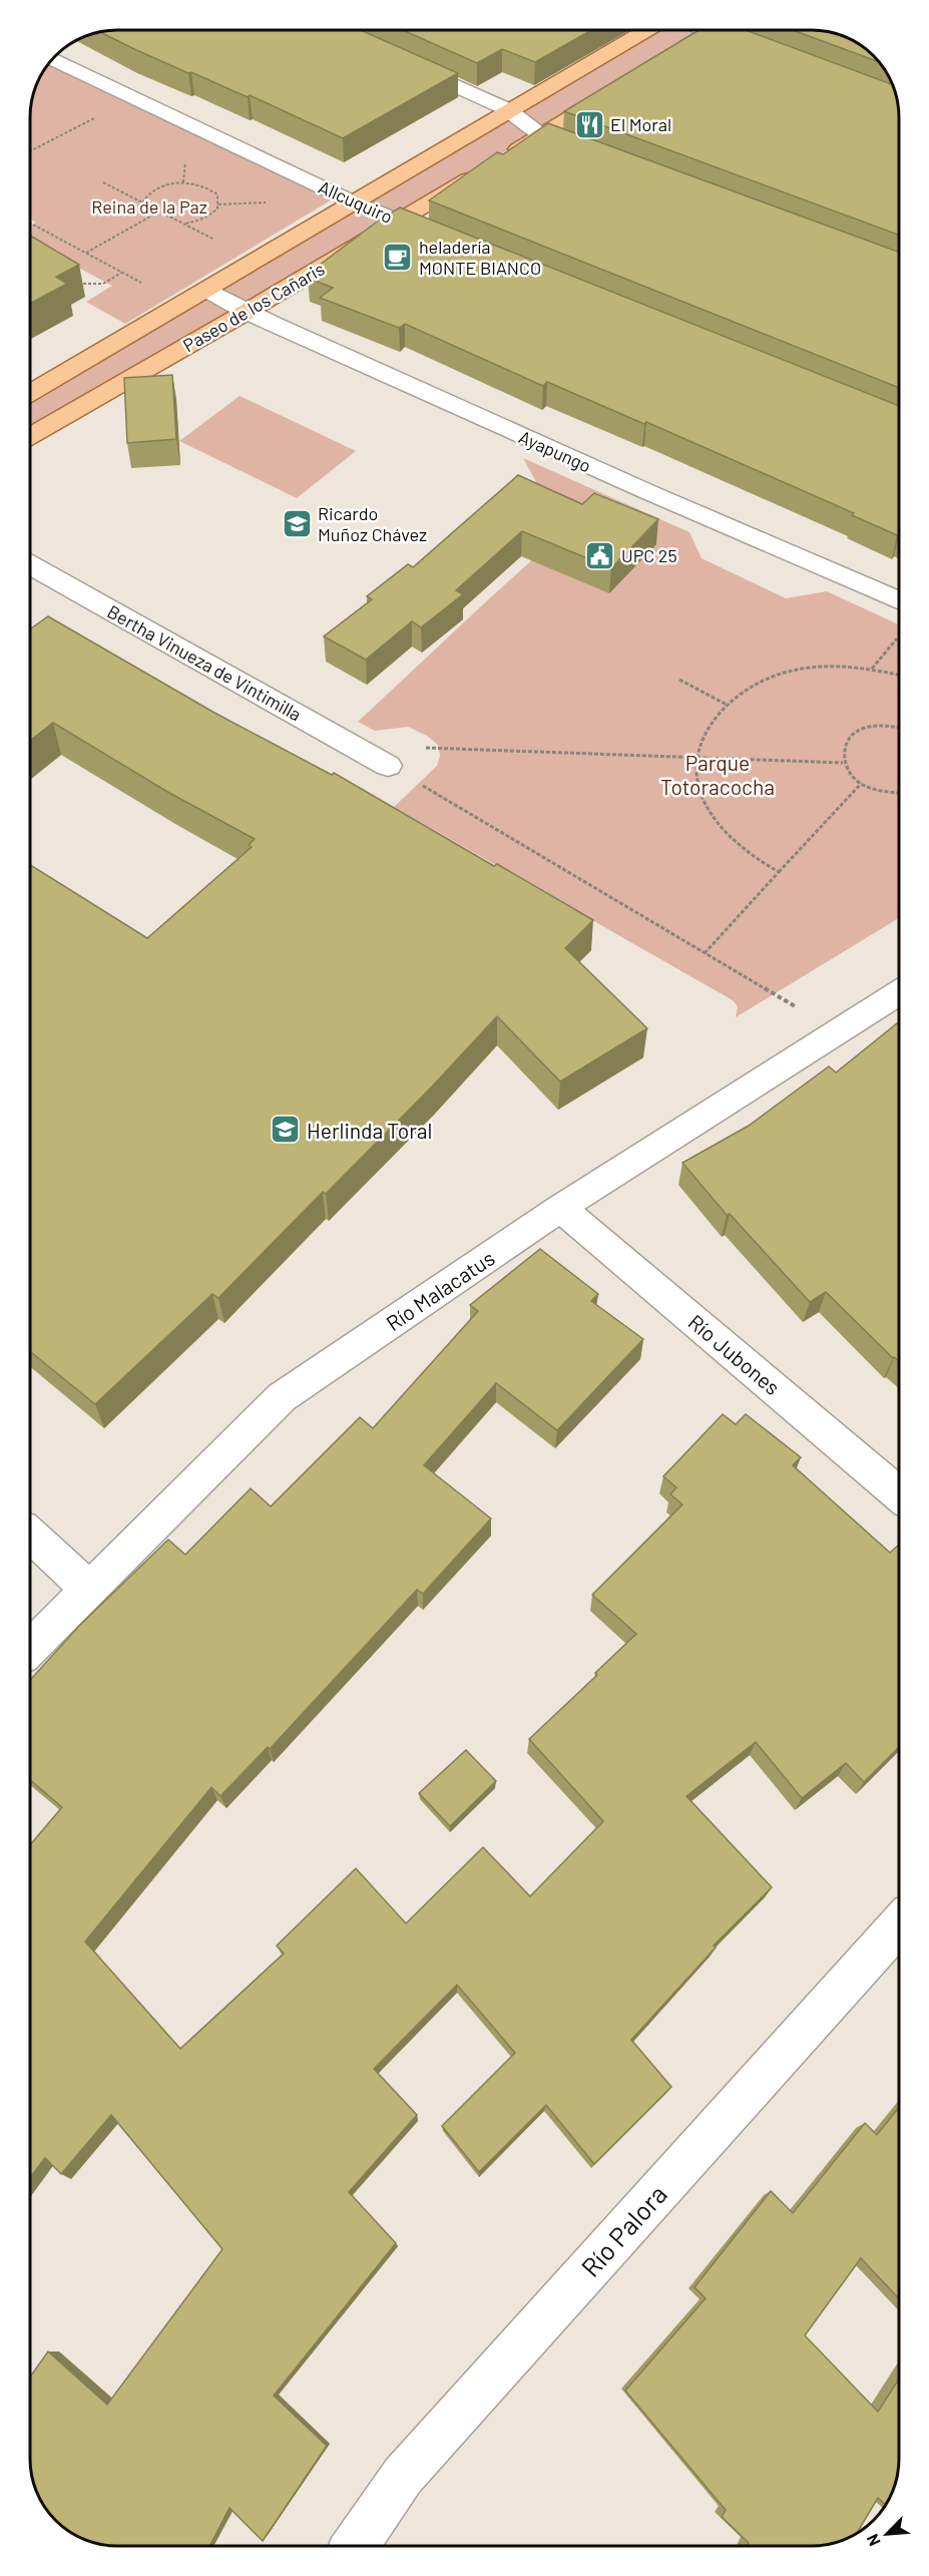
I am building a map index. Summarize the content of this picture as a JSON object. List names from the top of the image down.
{
  "streets": {
    "main road": ["Paseo de los Cañaris"],
    "street": [
      "Allcuquiro",
      "Ayapungo",
      "Bertha Vinueza de Vintimilla",
      "Río Malacatus",
      "Río Jubones",
      "Río Palora"
    ]
  },
  "crossings": [
    ["Allcuquiro", "Paseo de los Cañaris"],
    ["Paseo de los Cañaris", "Ayapungo"],
    ["Río Malacatus", "Río Jubones"]
  ],
  "parks": ["Reina de la Paz", "Parque Totoracocha"],
  "places": {
    "restaurant": ["El Moral"],
    "cafe": ["heladería MONTE BIANCO"],
    "school or university": ["Ricardo Muñoz Chávez", "Herlinda Toral"],
    "public building": ["UPC 25"]
  },
  "north": "bottom left"
}
